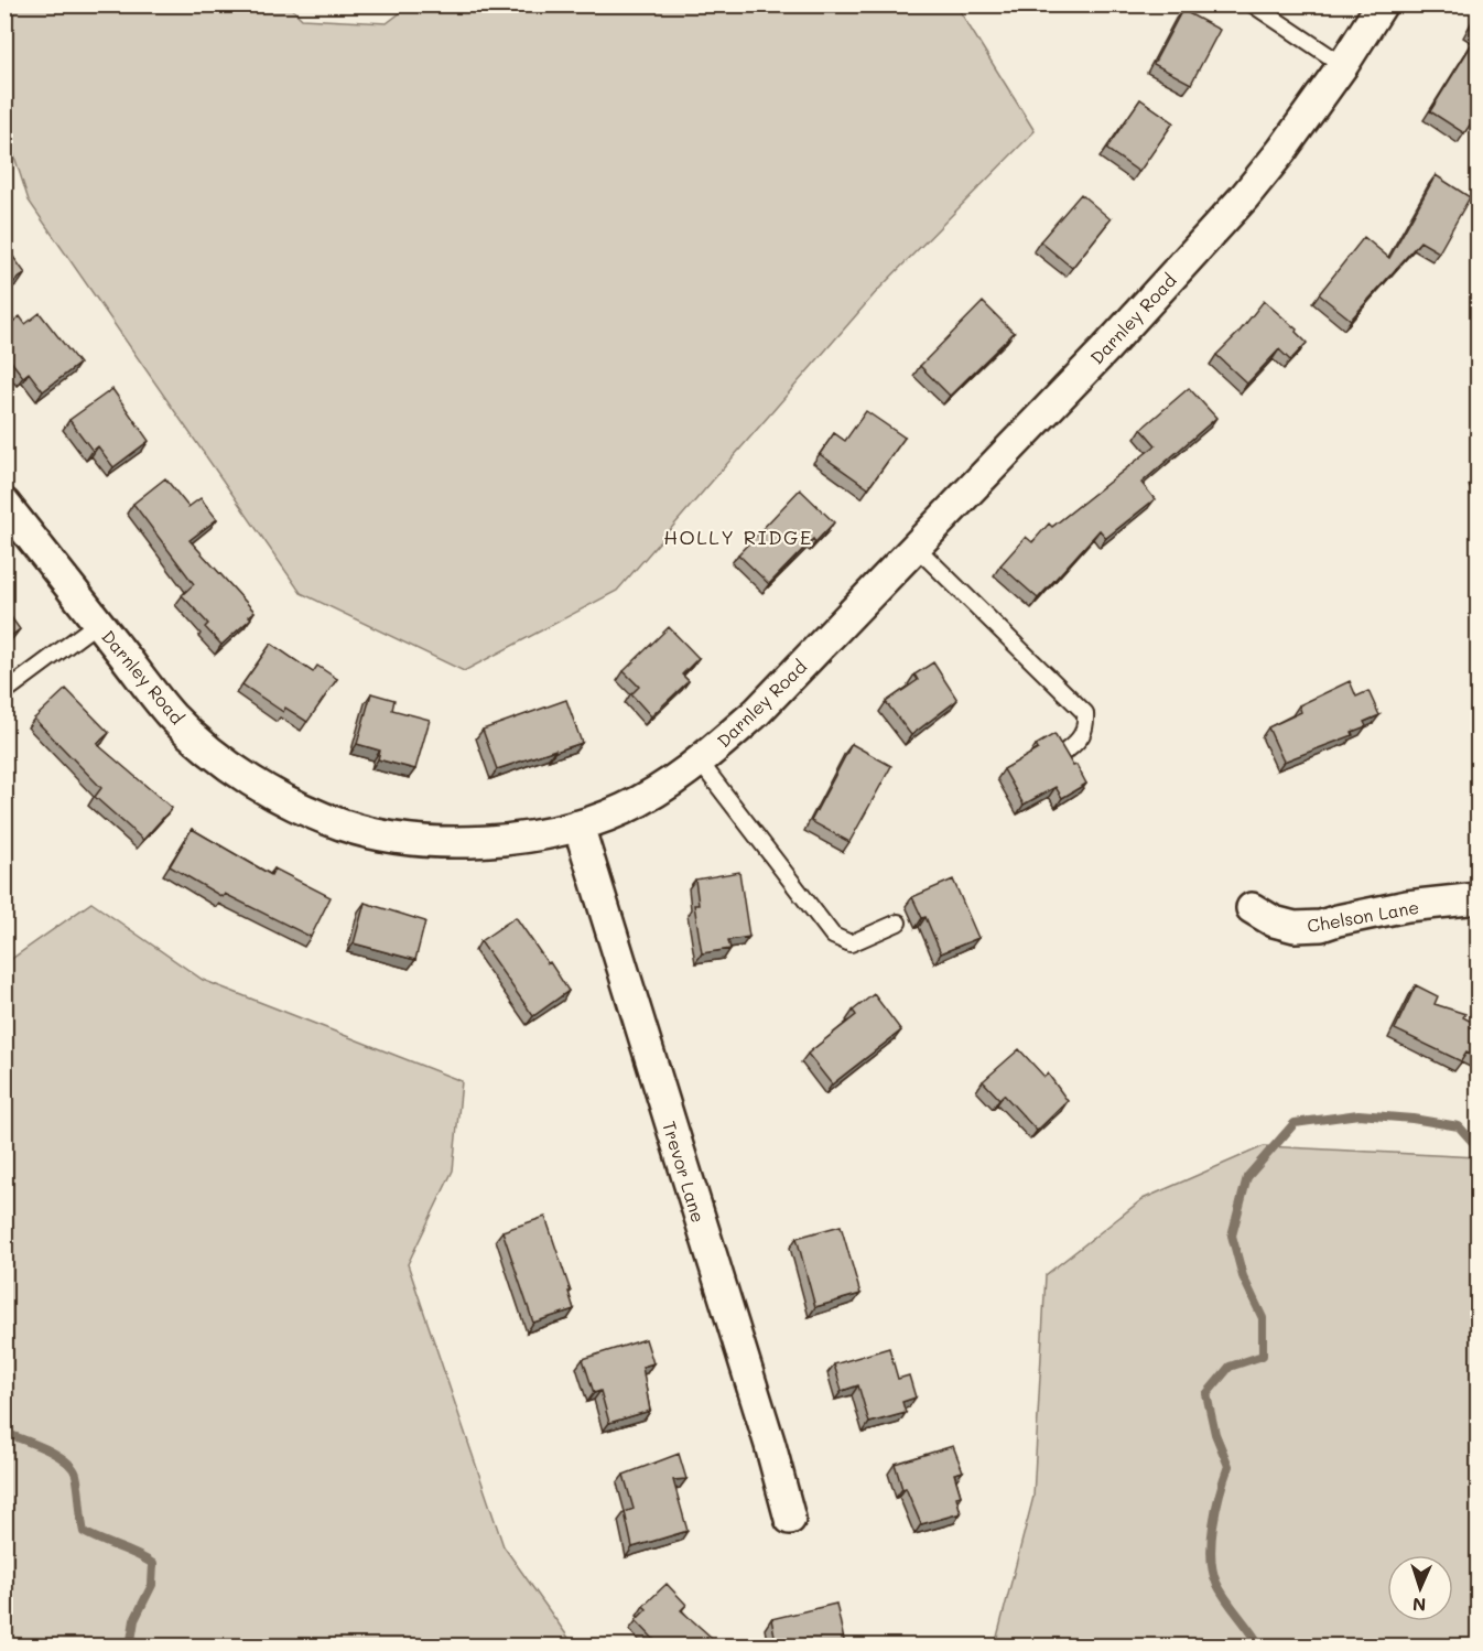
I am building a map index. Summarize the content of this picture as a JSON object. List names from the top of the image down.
{
  "streets": {
    "street": ["Darnley Road", "Chelson Lane", "Trevor Lane"]
  },
  "crossings": [
    ["Darnley Road", "Trevor Lane"]
  ],
  "districts": ["HOLLY RIDGE"],
  "north": "bottom"
}
